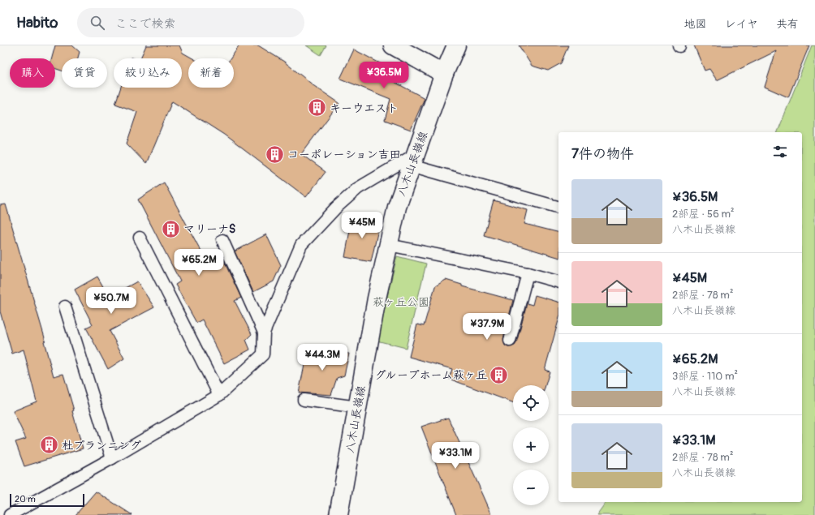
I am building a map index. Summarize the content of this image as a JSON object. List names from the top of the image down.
{
  "streets": {
    "street": ["八木山長嶺線"]
  },
  "parks": ["萩ヶ丘公園"],
  "places": {
    "building": [
      "キーウエスト",
      "コーポレーション吉田",
      "マリーナS",
      "グループホーム萩ヶ丘",
      "杜プランニング"
    ]
  },
  "scale_bar": "20 m",
  "page": {
    "header": "Habito",
    "search": "ここで検索",
    "nav": ["地図", "レイヤ", "共有"],
    "chip": [
      "購入",
      "賃貸",
      "絞り込み",
      "新着"
    ],
    "price": [
      "¥36.5M",
      "¥45M",
      "¥65.2M",
      "¥50.7M",
      "¥37.9M",
      "¥44.3M",
      "¥33.1M"
    ],
    "heading": "7件の物件",
    "list": [
      {
        "name": "¥36.5M",
        "note": "2部屋 · 56 m² · 八木山長嶺線"
      },
      {
        "name": "¥45M",
        "note": "2部屋 · 78 m² · 八木山長嶺線"
      },
      {
        "name": "¥65.2M",
        "note": "3部屋 · 110 m² · 八木山長嶺線"
      },
      {
        "name": "¥33.1M",
        "note": "2部屋 · 78 m² · 八木山長嶺線"
      }
    ],
    "map_buttons": ["+", "−"],
    "scale": "20 m"
  }
}
